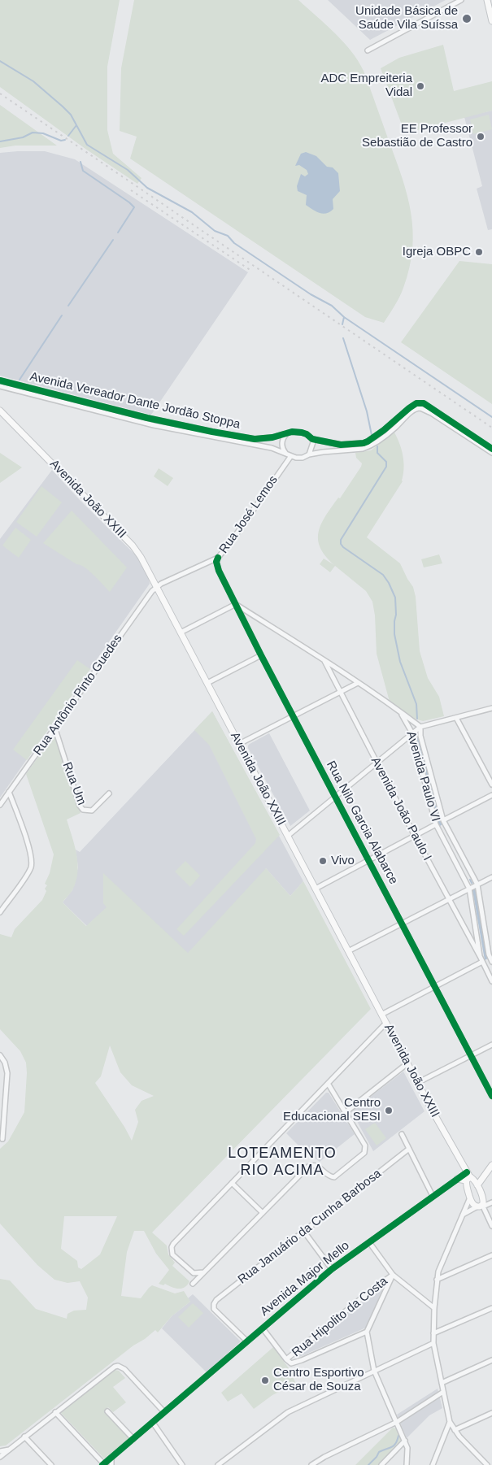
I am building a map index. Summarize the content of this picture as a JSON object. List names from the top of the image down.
{
  "streets": {
    "main road": ["Avenida João XXIII"],
    "street": [
      "Avenida Vereador Dante Jordão Stoppa",
      "Rua José Lemos",
      "Rua Antônio Pinto Guedes",
      "Avenida Paulo VI",
      "Rua Um",
      "Avenida João Paulo I",
      "Rua Nilo Garcia Alabarce",
      "Rua Januário da Cunha Barbosa",
      "Avenida Major Mello",
      "Rua Hipolito da Costa"
    ]
  },
  "crossings": [
    ["Avenida Vereador Dante Jordão Stoppa", "Rua José Lemos"],
    ["Avenida João XXIII", "Rua José Lemos"],
    ["Avenida João XXIII", "Rua Antônio Pinto Guedes"],
    ["Rua José Lemos", "Rua Antônio Pinto Guedes"],
    ["Rua José Lemos", "Rua Nilo Garcia Alabarce"],
    ["Rua Antônio Pinto Guedes", "Rua Um"],
    ["Avenida Paulo VI", "Avenida João Paulo I"],
    ["Rua Januário da Cunha Barbosa", "Avenida Major Mello"]
  ],
  "districts": ["LOTEAMENTO RIO ACIMA"],
  "places": [
    "Unidade Básica de Saúde Vila Suíssa",
    "ADC Empreiteria Vidal",
    "EE Professor Sebastião de Castro",
    "Igreja OBPC",
    "Vivo",
    "Centro Educacional SESI",
    "Centro Esportivo César de Souza"
  ]
}
